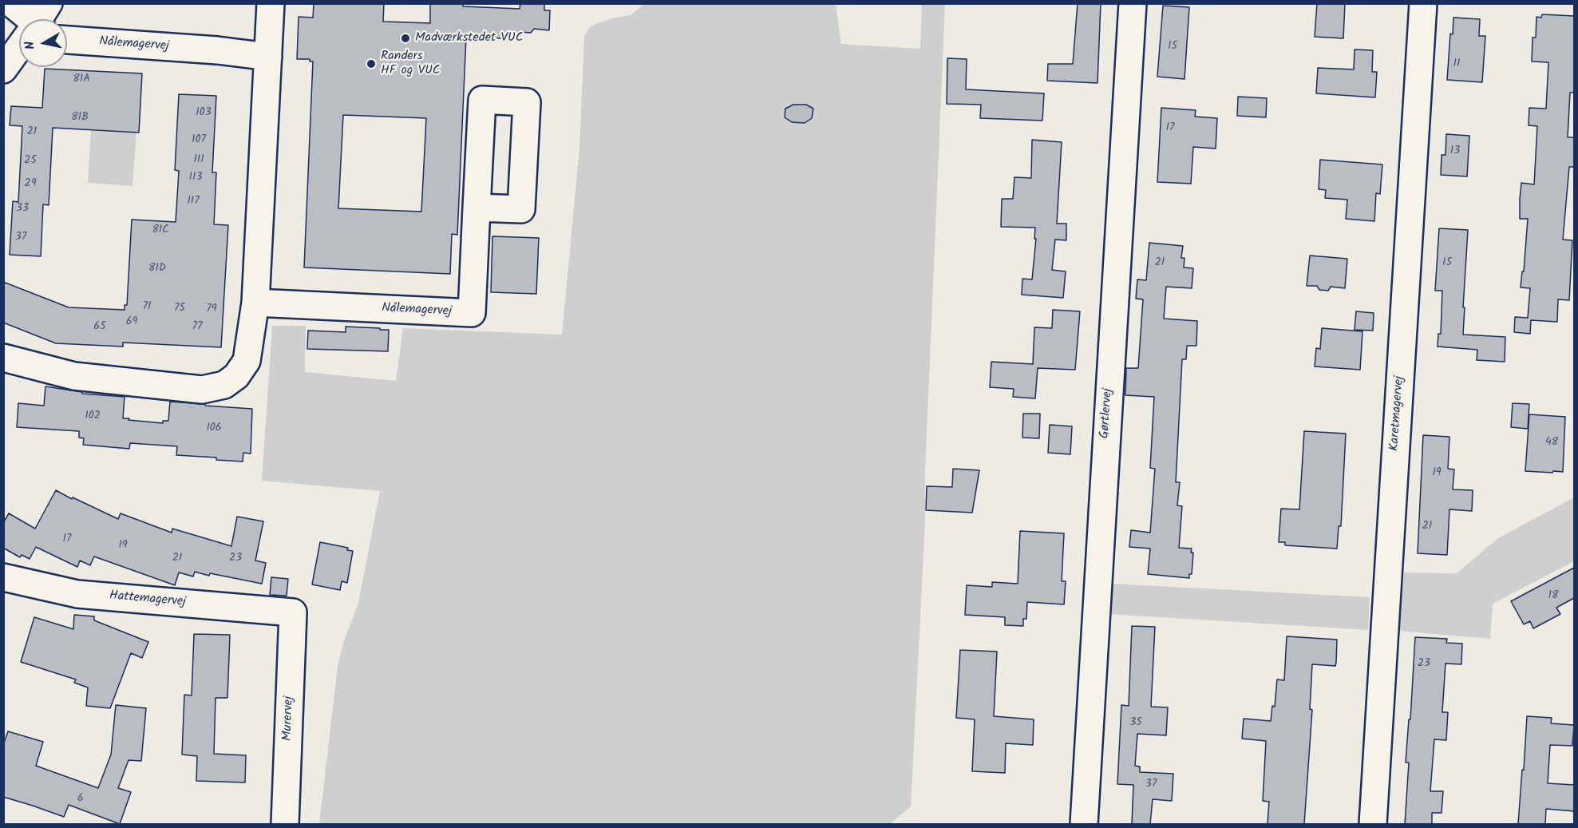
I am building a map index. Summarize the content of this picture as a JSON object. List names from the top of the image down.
{
  "streets": {
    "street": [
      "Nålemagervej",
      "Gørtlervej",
      "Karetmagervej",
      "Hattemagervej",
      "Murervej"
    ]
  },
  "crossings": [
    ["Hattemagervej", "Murervej"]
  ],
  "places": ["Madværkstedet VUC", "Randers HF og VUC"],
  "house_numbers": [
    "15",
    "11",
    "81A",
    "103",
    "81B",
    "17",
    "21",
    "107",
    "13",
    "111",
    "25",
    "113",
    "29",
    "117",
    "33",
    "81C",
    "37",
    "21",
    "15",
    "81D",
    "71",
    "75",
    "79",
    "69",
    "65",
    "77",
    "102",
    "106",
    "48",
    "19",
    "21",
    "17",
    "19",
    "21",
    "23",
    "18",
    "23",
    "35",
    "37",
    "6"
  ],
  "north": "left"
}
